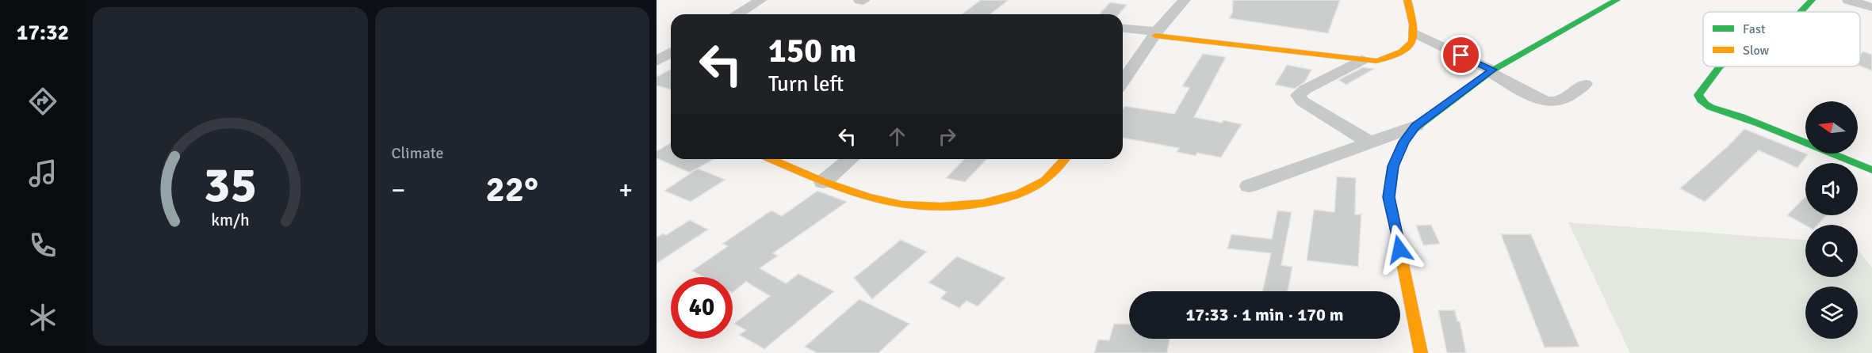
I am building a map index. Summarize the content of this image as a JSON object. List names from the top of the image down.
{
  "legend": ["Fast", "Slow"],
  "north": "left",
  "page": {
    "tabs": "17:32",
    "tile": "Climate",
    "turn": ["150 m", "Turn left"],
    "heat": ["−", "22°", "+"],
    "limit": "40",
    "trip": "17:33 · 1 min · 170 m",
    "gauge": ["35", "km/h"]
  }
}
